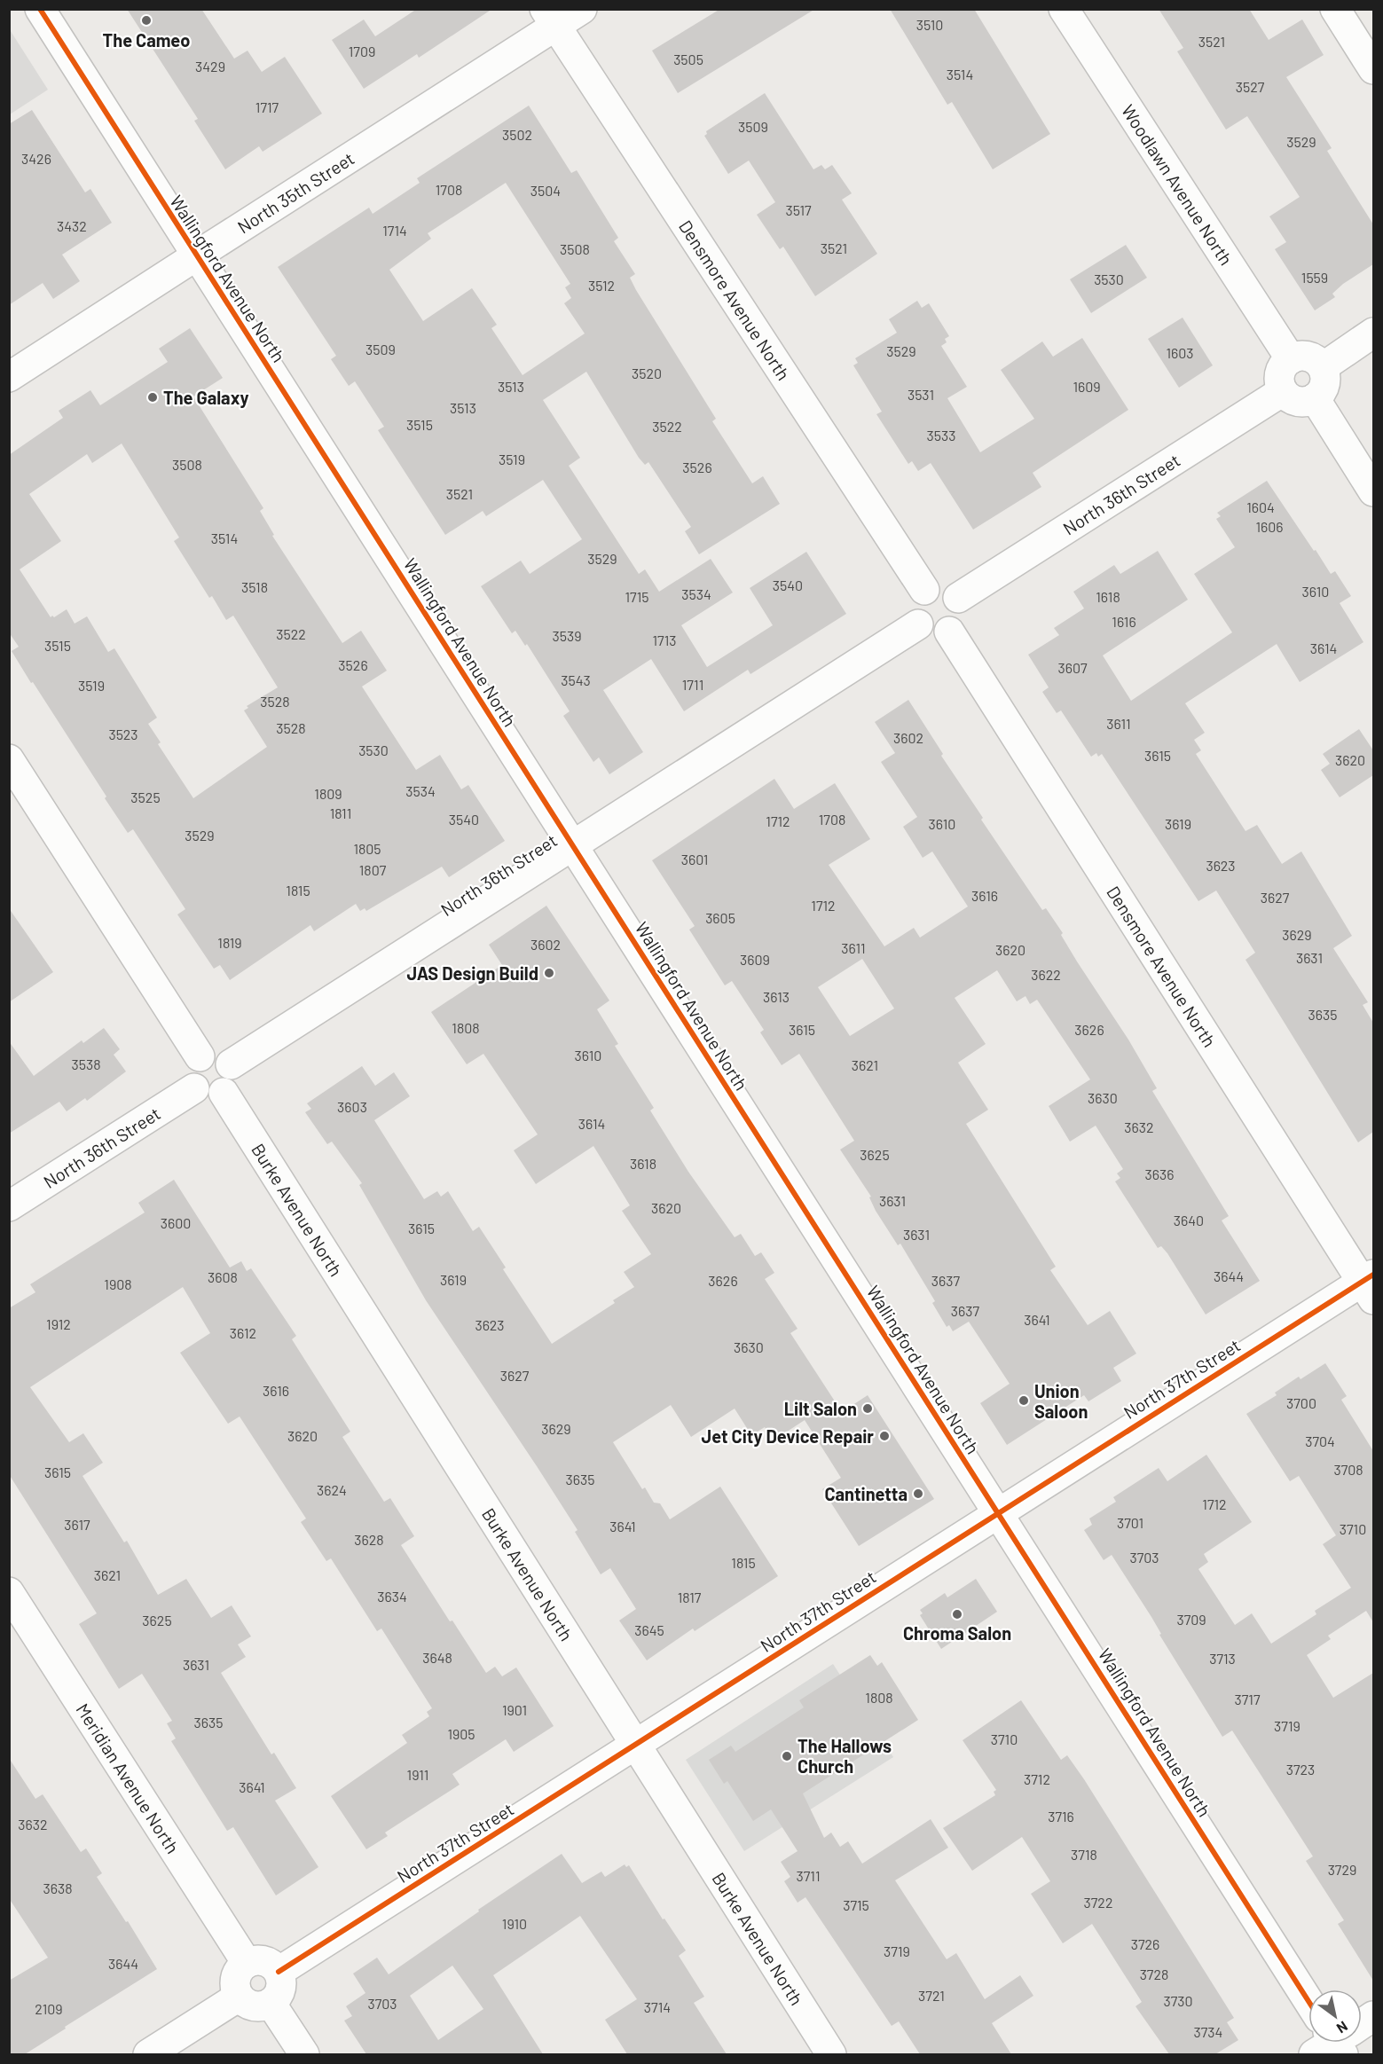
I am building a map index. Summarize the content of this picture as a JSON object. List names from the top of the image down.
{
  "streets": {
    "street": [
      "Woodlawn Avenue North",
      "North 35th Street",
      "Wallingford Avenue North",
      "Densmore Avenue North",
      "North 36th Street",
      "Burke Avenue North",
      "North 37th Street",
      "Meridian Avenue North"
    ]
  },
  "crossings": [
    ["Woodlawn Avenue North", "North 36th Street"],
    ["North 35th Street", "Wallingford Avenue North"],
    ["North 35th Street", "Densmore Avenue North"],
    ["Wallingford Avenue North", "North 36th Street"],
    ["Wallingford Avenue North", "North 37th Street"],
    ["Densmore Avenue North", "North 36th Street"],
    ["Densmore Avenue North", "North 37th Street"],
    ["North 36th Street", "Burke Avenue North"],
    ["Burke Avenue North", "North 37th Street"],
    ["North 37th Street", "Meridian Avenue North"]
  ],
  "places": [
    "The Cameo",
    "The Galaxy",
    "JAS Design Build",
    "Union Saloon",
    "Lilt Salon",
    "Jet City Device Repair",
    "Cantinetta",
    "Chroma Salon",
    "The Hallows Church"
  ],
  "house_numbers": [
    "3510",
    "3521",
    "1709",
    "3505",
    "3429",
    "3514",
    "3527",
    "1717",
    "3509",
    "3502",
    "3529",
    "3426",
    "1708",
    "3504",
    "3517",
    "3432",
    "1714",
    "3521",
    "3508",
    "1559",
    "3530",
    "3512",
    "3509",
    "3529",
    "1603",
    "3520",
    "3513",
    "1609",
    "3531",
    "3513",
    "3515",
    "3522",
    "3533",
    "3519",
    "3508",
    "3526",
    "3521",
    "1604",
    "1606",
    "3514",
    "3529",
    "3540",
    "3518",
    "3610",
    "3534",
    "1715",
    "1618",
    "1616",
    "3522",
    "3539",
    "1713",
    "3515",
    "3614",
    "3526",
    "3607",
    "3543",
    "1711",
    "3519",
    "3528",
    "3611",
    "3528",
    "3523",
    "3602",
    "3530",
    "3615",
    "3620",
    "3534",
    "1809",
    "3525",
    "1811",
    "3540",
    "1708",
    "1712",
    "3610",
    "3619",
    "3529",
    "1805",
    "3601",
    "3623",
    "1807",
    "1815",
    "3616",
    "3627",
    "1712",
    "3605",
    "3629",
    "1819",
    "3602",
    "3611",
    "3620",
    "3631",
    "3609",
    "3622",
    "3613",
    "3635",
    "1808",
    "3615",
    "3626",
    "3610",
    "3538",
    "3621",
    "3630",
    "3603",
    "3614",
    "3632",
    "3625",
    "3618",
    "3636",
    "3631",
    "3620",
    "3640",
    "3600",
    "3615",
    "3631",
    "3644",
    "3608",
    "3619",
    "3626",
    "3637",
    "1908",
    "3637",
    "3641",
    "1912",
    "3623",
    "3612",
    "3630",
    "3627",
    "3616",
    "3700",
    "3629",
    "3620",
    "3704",
    "3708",
    "3615",
    "3635",
    "3624",
    "1712",
    "3701",
    "3617",
    "3641",
    "3710",
    "3628",
    "3703",
    "1815",
    "3621",
    "3634",
    "1817",
    "3709",
    "3625",
    "3645",
    "3648",
    "3713",
    "3631",
    "1808",
    "3717",
    "1901",
    "3635",
    "3719",
    "1905",
    "3710",
    "3723",
    "1911",
    "3712",
    "3641",
    "3716",
    "3632",
    "3718",
    "3729",
    "3711",
    "3638",
    "3722",
    "3715",
    "1910",
    "3726",
    "3719",
    "3644",
    "3728",
    "3721",
    "3730",
    "3703",
    "3714",
    "2109",
    "3734"
  ],
  "north": "bottom right"
}
